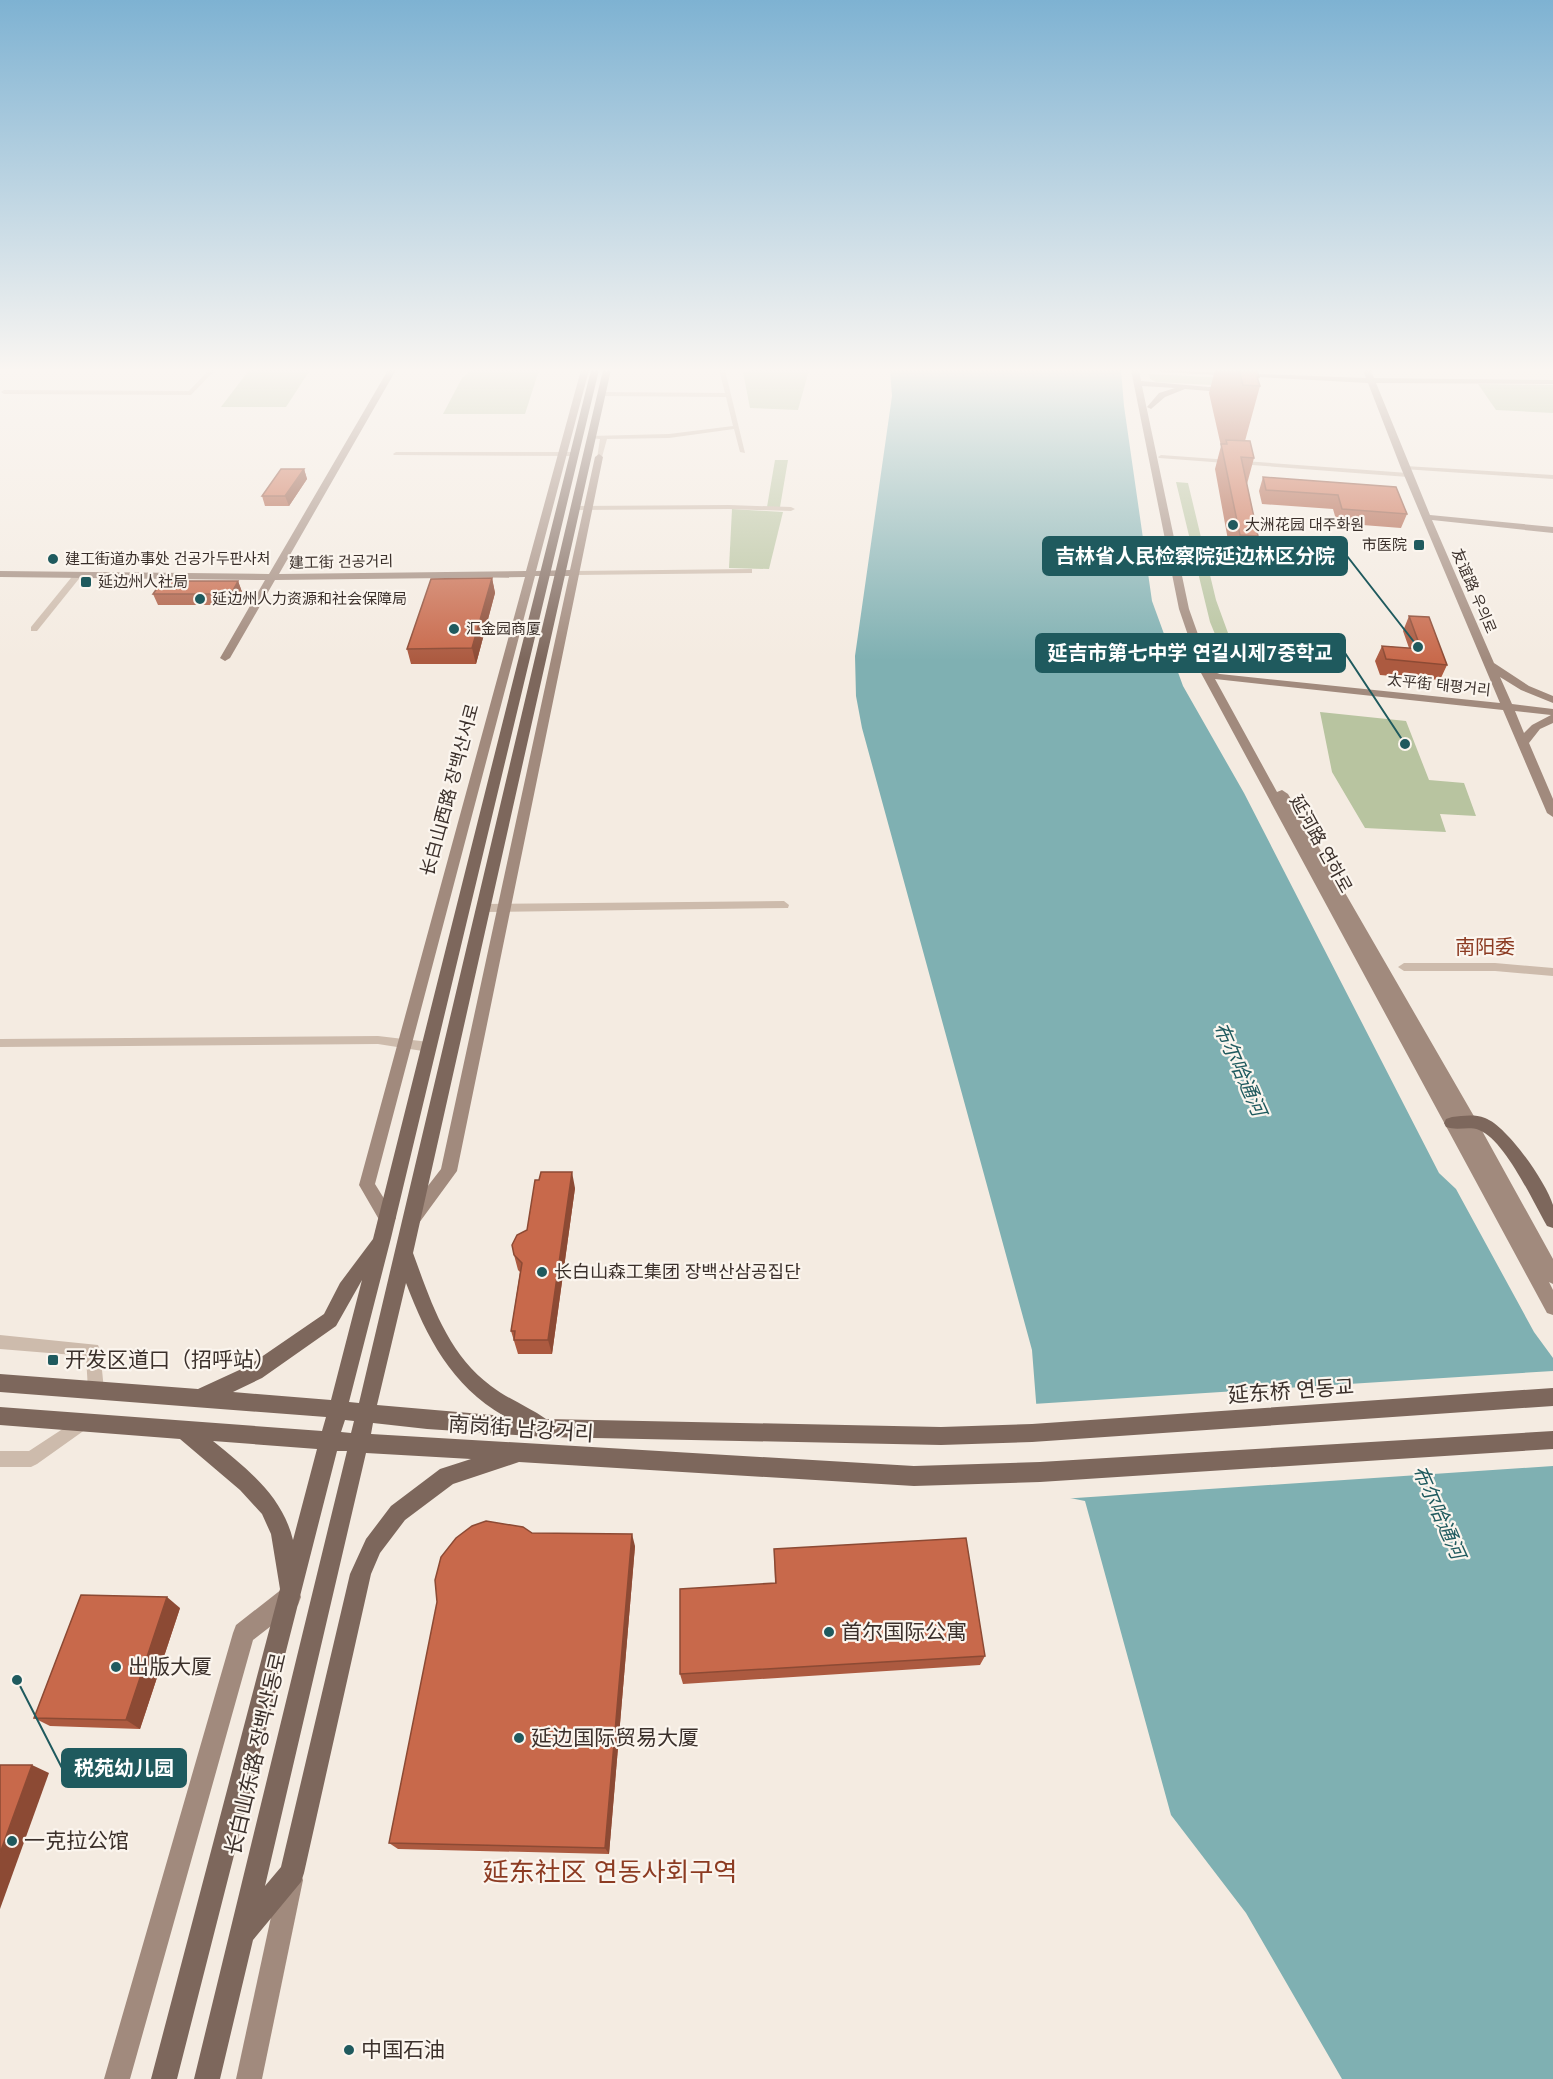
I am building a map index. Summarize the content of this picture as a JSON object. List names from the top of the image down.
{
  "streets": {
    "main road": [
      "建工街 건공거리",
      "友谊路 우의로",
      "太平街 태평거리",
      "长白山西路 장백산서로",
      "延河路 연하로",
      "延东桥 연동교",
      "南岗街 남강거리",
      "长白山东路 장백산동로"
    ]
  },
  "crossings": [
    ["建工街 건공거리", "长白山西路 장백산서로"],
    ["友谊路 우의로", "太平街 태평거리"],
    ["太平街 태평거리", "延河路 연하로"],
    ["长白山西路 장백산서로", "南岗街 남강거리"],
    ["长白山西路 장백산서로", "长白山东路 장백산동로"],
    ["延东桥 연동교", "南岗街 남강거리"],
    ["南岗街 남강거리", "长白山东路 장백산동로"]
  ],
  "districts": ["南阳委", "延东社区 연동사회구역"],
  "water": ["布尔哈通河"],
  "places": {
    "other": [
      "大洲花园 대주화원",
      "建工街道办事处 건공가두판사처",
      "延边州人力资源和社会保障局",
      "汇金园商厦",
      "吉林省人民检察院延边林区分院",
      "延吉市第七中学 연길시제7중학교",
      "长白山森工集团 장백산삼공집단",
      "首尔国际公寓",
      "出版大厦",
      "税苑幼儿园",
      "延边国际贸易大厦",
      "一克拉公馆",
      "中国石油"
    ],
    "transit": ["市医院", "延边州人社局", "开发区道口（招呼站）"]
  }
}
